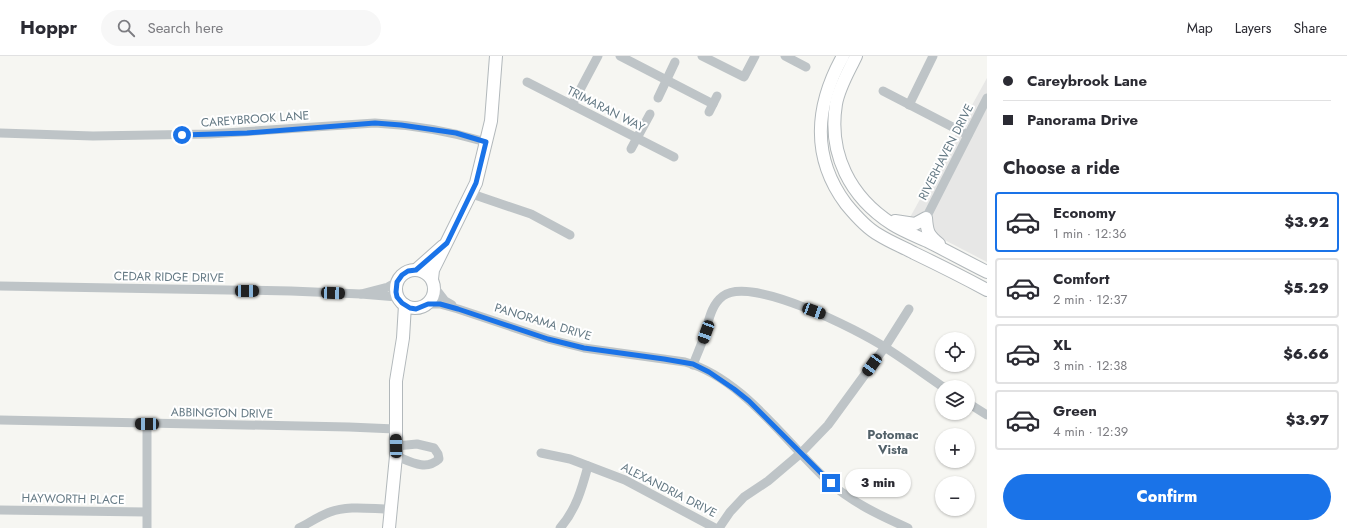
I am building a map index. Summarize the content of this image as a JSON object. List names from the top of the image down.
{
  "streets": {
    "street": [
      "TRIMARAN WAY",
      "CAREYBROOK LANE",
      "RIVERHAVEN DRIVE",
      "CEDAR RIDGE DRIVE",
      "PANORAMA DRIVE",
      "ABBINGTON DRIVE",
      "ALEXANDRIA DRIVE",
      "HAYWORTH PLACE"
    ]
  },
  "crossings": [
    ["CEDAR RIDGE DRIVE", "PANORAMA DRIVE"]
  ],
  "districts": ["Potomac Vista"],
  "page": {
    "header": "Hoppr",
    "search": "Search here",
    "nav": ["Map", "Layers", "Share"],
    "banner": ["Careybrook Lane", "Panorama Drive"],
    "heading": "Choose a ride",
    "list": [
      {
        "name": "Economy",
        "note": "1 min · 12:36",
        "value": "$3.92"
      },
      {
        "name": "Comfort",
        "note": "2 min · 12:37",
        "value": "$5.29"
      },
      {
        "name": "XL",
        "note": "3 min · 12:38",
        "value": "$6.66"
      },
      {
        "name": "Green",
        "note": "4 min · 12:39",
        "value": "$3.97"
      }
    ],
    "map_buttons": ["+", "−"],
    "buttons": "Confirm",
    "bubble": "3 min"
  }
}
